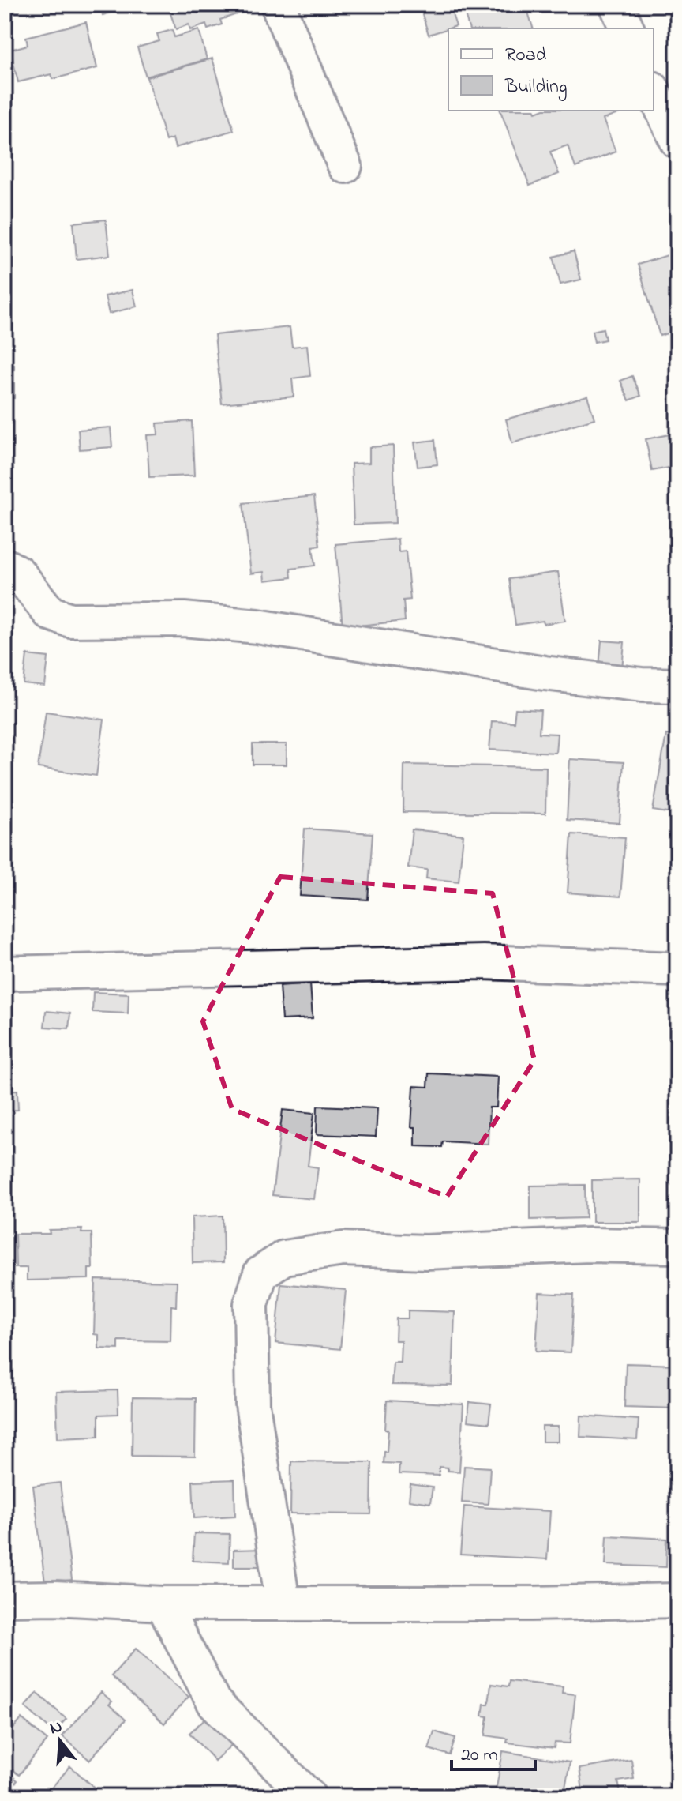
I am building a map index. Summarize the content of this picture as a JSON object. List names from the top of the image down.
{
  "legend": ["Road", "Building"],
  "scale_bar": "20 m",
  "north": "top"
}
